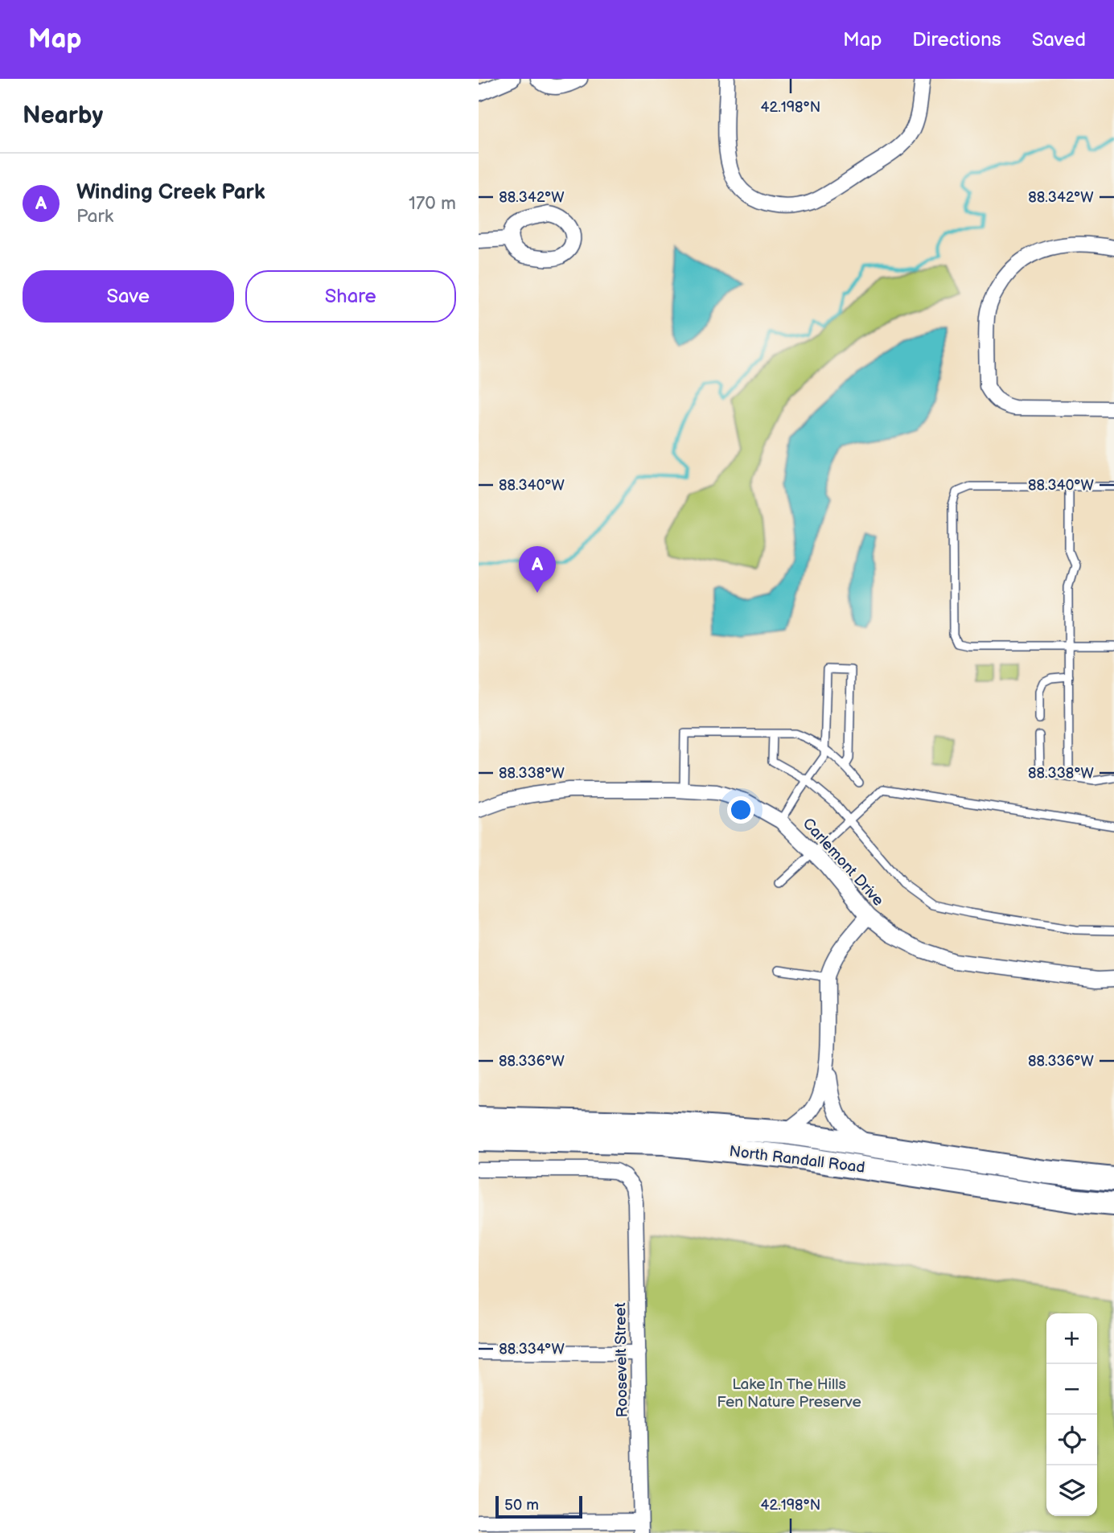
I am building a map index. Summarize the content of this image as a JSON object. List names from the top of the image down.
{
  "streets": {
    "main road": ["North Randall Road"],
    "street": ["Carlemont Drive", "Roosevelt Street"]
  },
  "parks": ["Lake In The Hills Fen Nature Preserve"],
  "scale_bar": "50 m",
  "page": {
    "header": "Map",
    "nav": ["Map", "Directions", "Saved"],
    "heading": "Nearby",
    "list": [
      {
        "mark": "A",
        "name": "Winding Creek Park",
        "note": "Park",
        "value": "170 m"
      }
    ],
    "buttons": ["Save", "Share"],
    "pins": "A",
    "map_buttons": ["+", "−"],
    "scale": "50 m"
  },
  "coordinates": [
    "42.198°N",
    "88.342°W",
    "88.340°W",
    "88.338°W",
    "88.336°W",
    "88.334°W"
  ]
}
